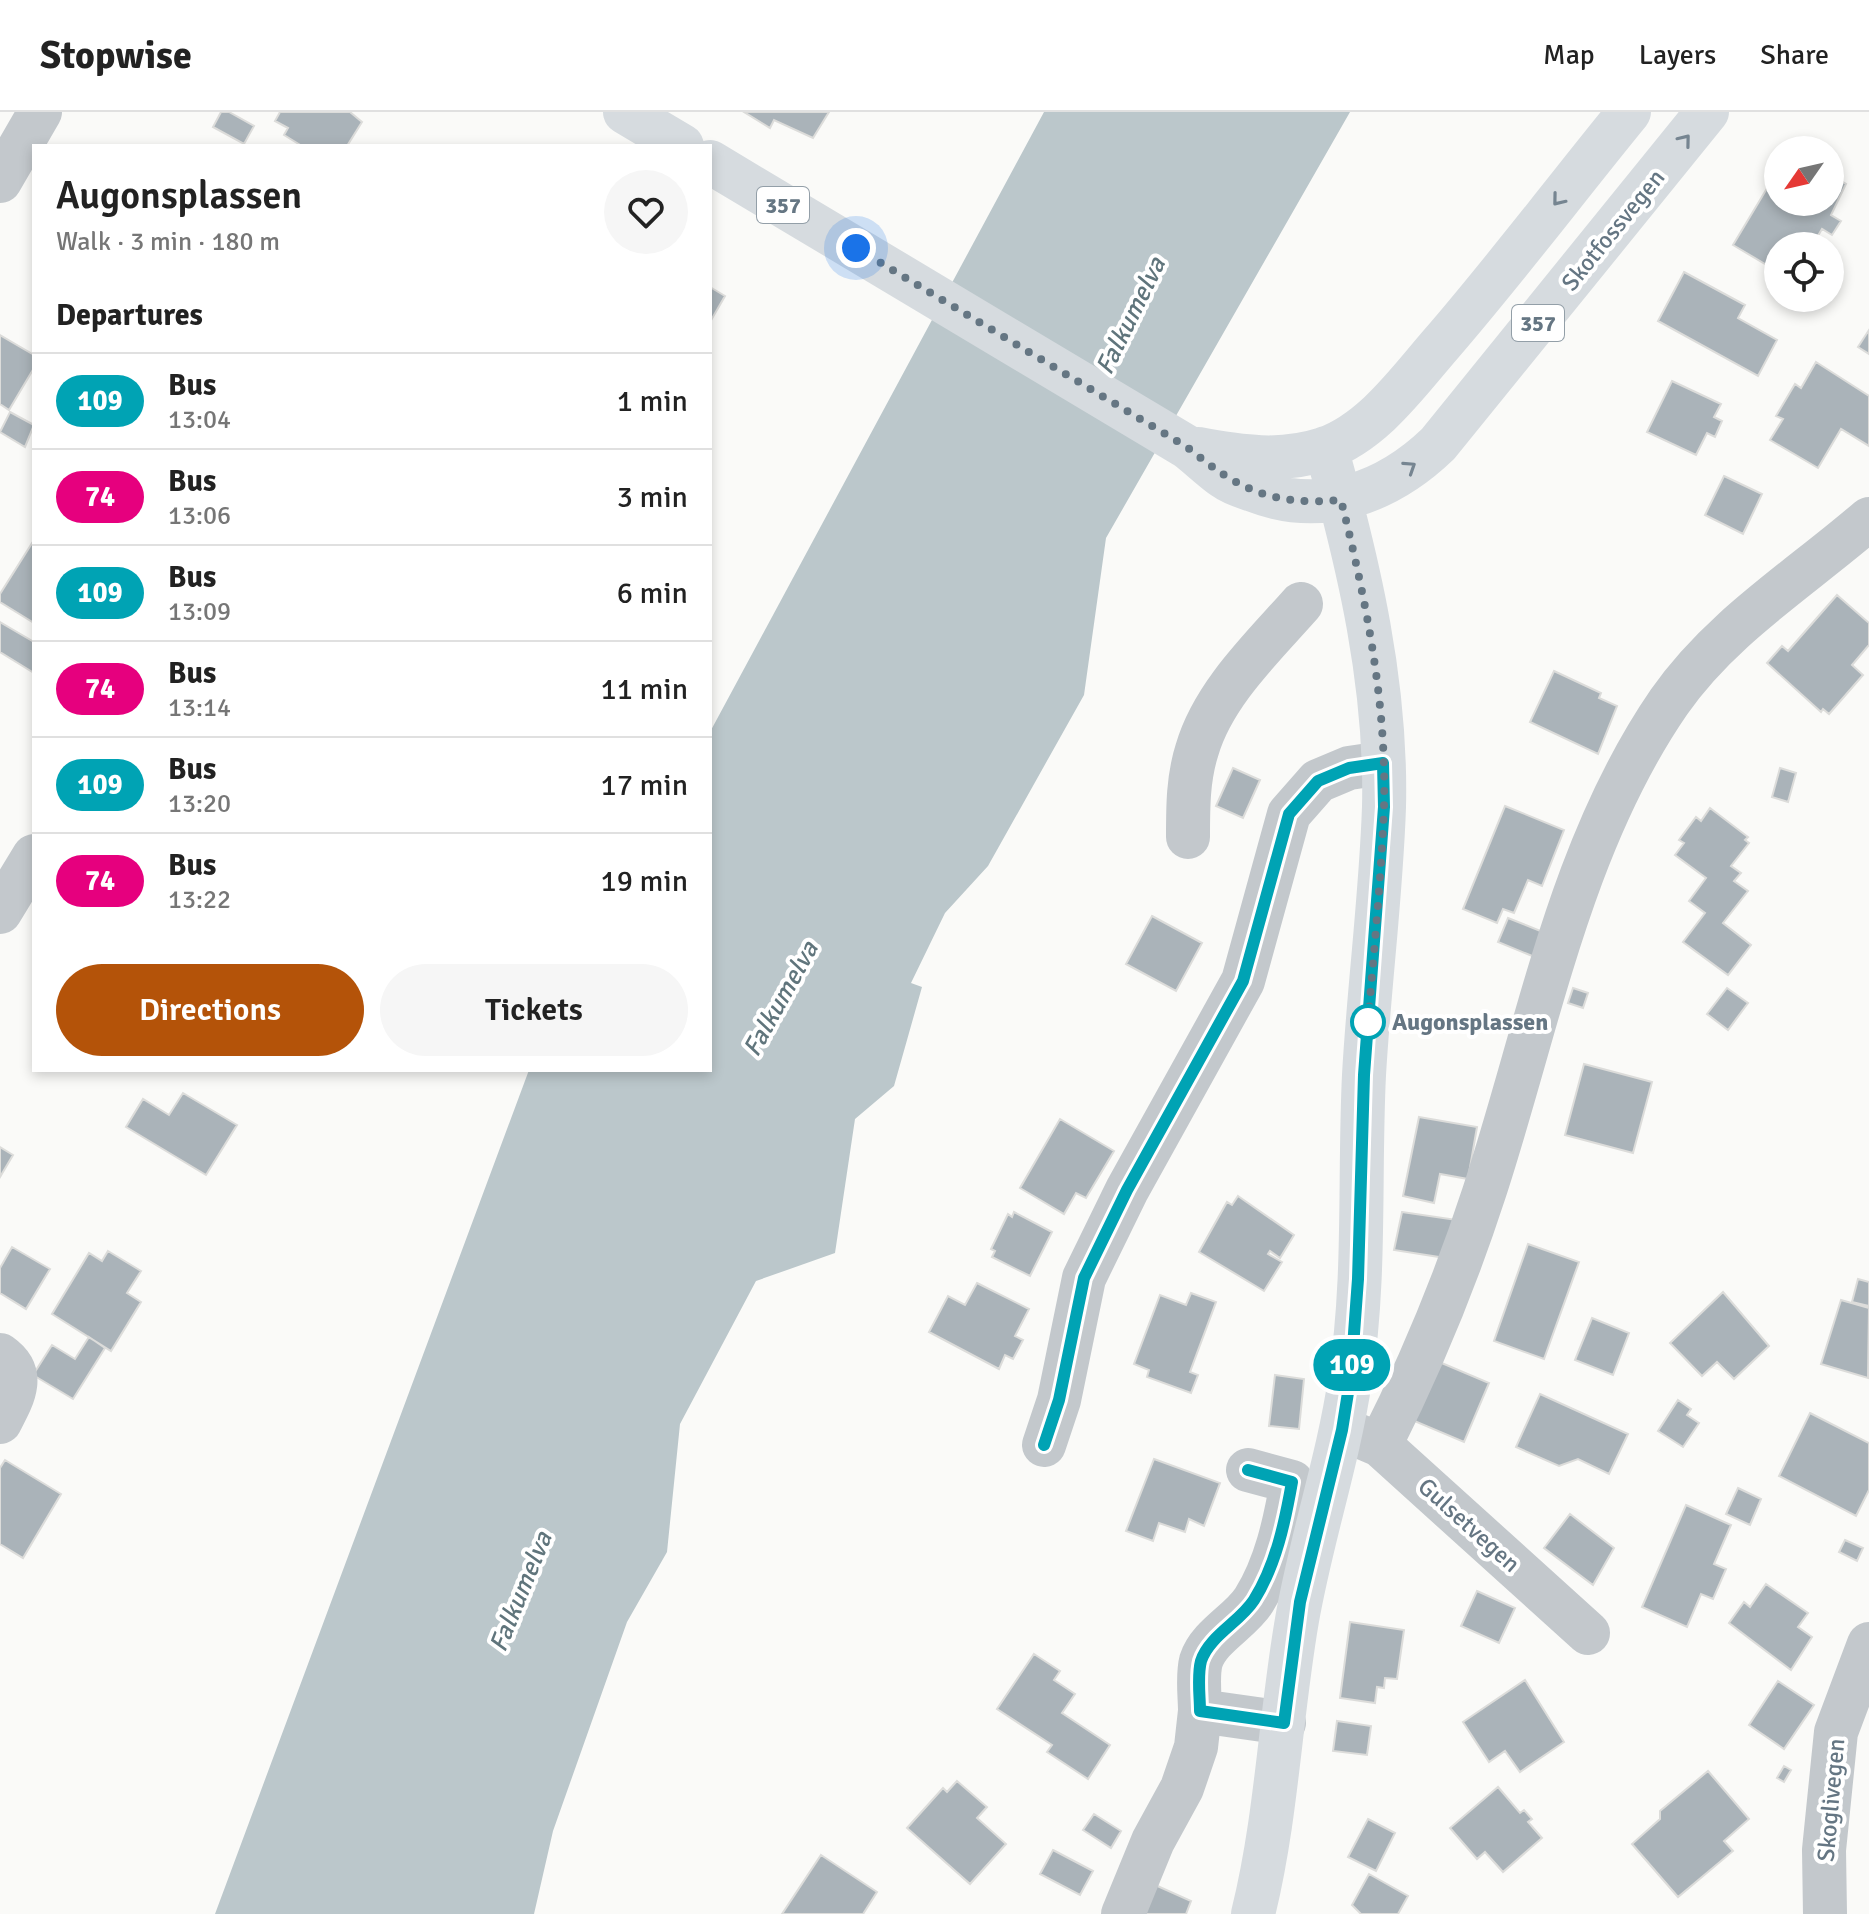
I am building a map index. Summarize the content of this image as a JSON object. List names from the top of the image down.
{
  "streets": {
    "main road": ["357", "Skotfossvegen"],
    "street": ["Gulsetvegen", "Skoglivegen"]
  },
  "crossings": [
    ["357", "Skotfossvegen"]
  ],
  "water": ["Falkumelva"],
  "places": ["Augonsplassen"],
  "lines": ["bus line 109"],
  "north": "bottom left",
  "page": {
    "header": "Stopwise",
    "nav": ["Map", "Layers", "Share"],
    "on_map": "109",
    "heading": [
      ["Augonsplassen", "Walk · 3 min · 180 m"],
      "Departures"
    ],
    "list": [
      {
        "mark": "109",
        "name": "Bus",
        "note": "13:04",
        "value": "1 min"
      },
      {
        "mark": "74",
        "name": "Bus",
        "note": "13:06",
        "value": "3 min"
      },
      {
        "mark": "109",
        "name": "Bus",
        "note": "13:09",
        "value": "6 min"
      },
      {
        "mark": "74",
        "name": "Bus",
        "note": "13:14",
        "value": "11 min"
      },
      {
        "mark": "109",
        "name": "Bus",
        "note": "13:20",
        "value": "17 min"
      },
      {
        "mark": "74",
        "name": "Bus",
        "note": "13:22",
        "value": "19 min"
      }
    ],
    "buttons": ["Directions", "Tickets"]
  }
}
